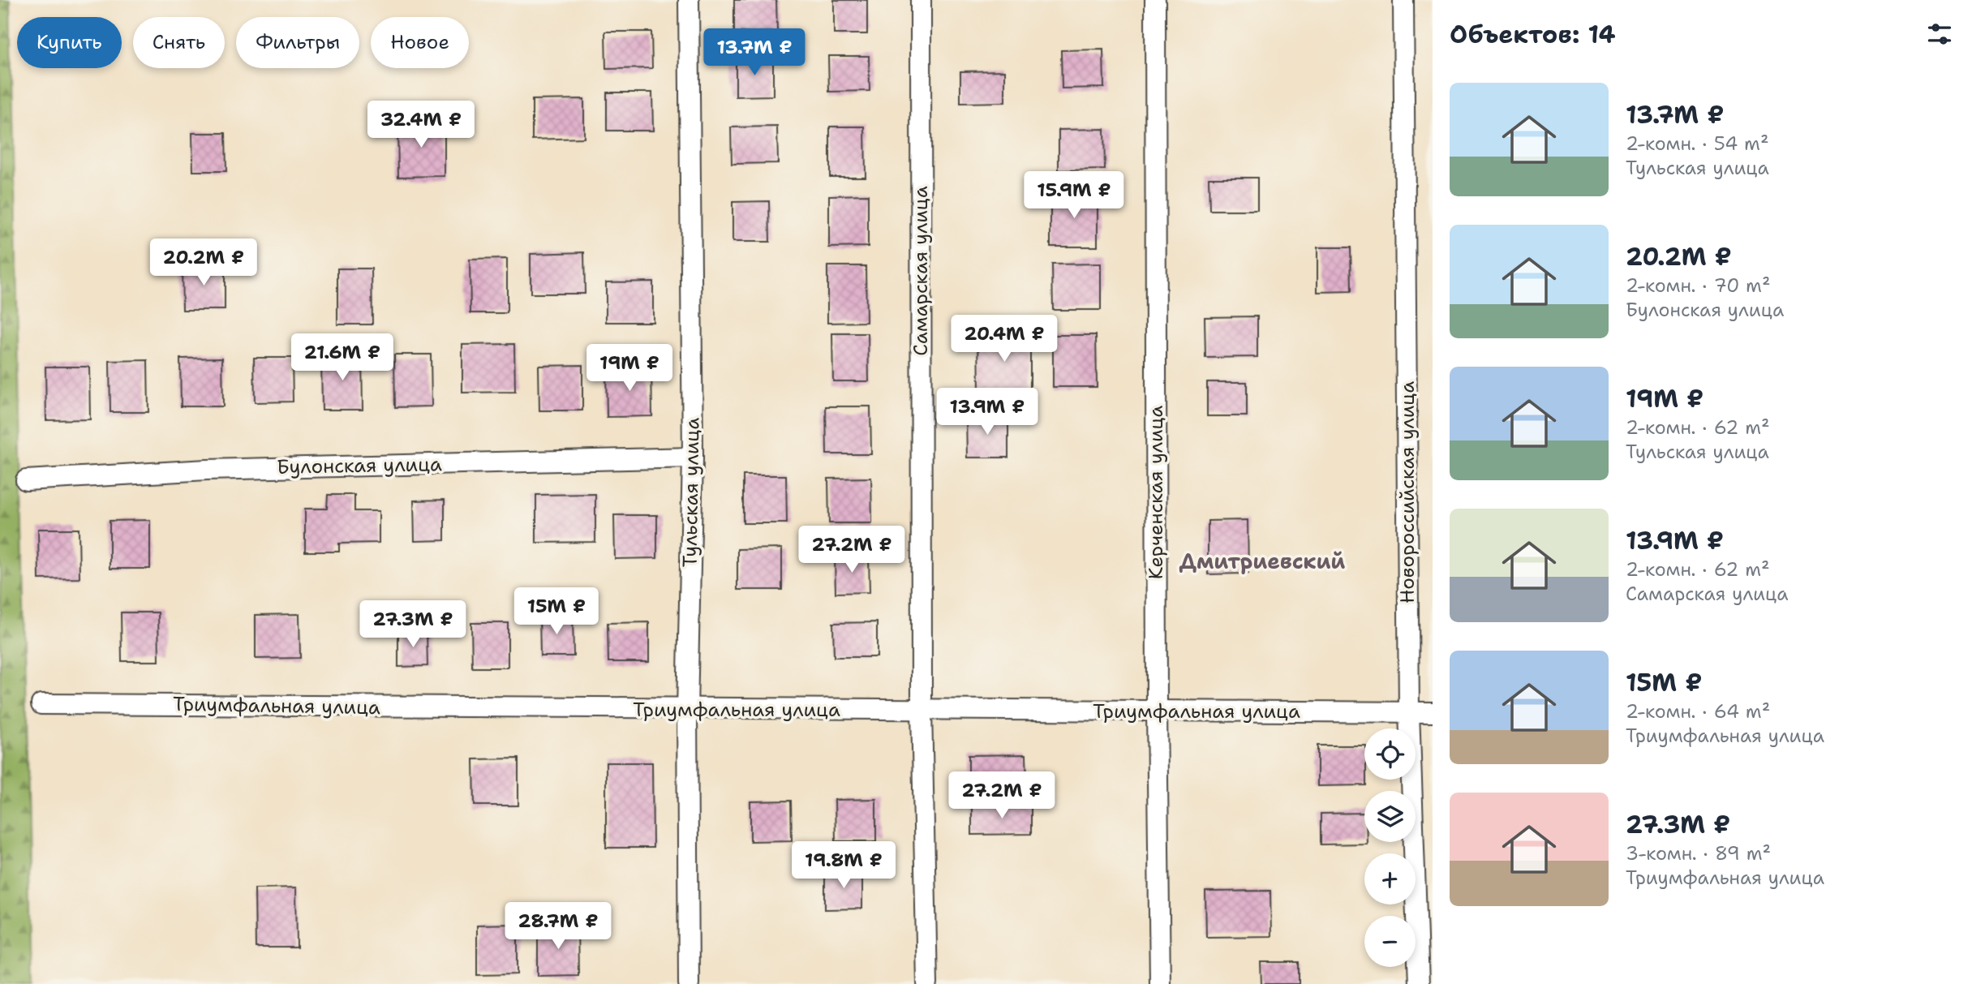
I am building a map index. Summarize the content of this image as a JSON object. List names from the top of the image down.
{
  "streets": {
    "street": [
      "Самарская улица",
      "Булонская улица",
      "Тульская улица",
      "Керченская улица",
      "Новороссийская улица",
      "Триумфальная улица"
    ]
  },
  "crossings": [
    ["Самарская улица", "Триумфальная улица"],
    ["Булонская улица", "Тульская улица"],
    ["Тульская улица", "Триумфальная улица"],
    ["Керченская улица", "Триумфальная улица"],
    ["Новороссийская улица", "Триумфальная улица"]
  ],
  "districts": ["Дмитриевский"],
  "page": {
    "heading": "Объектов: 14",
    "chip": [
      "Купить",
      "Снять",
      "Фильтры",
      "Новое"
    ],
    "price": [
      "13.7M ₽",
      "32.4M ₽",
      "15.9M ₽",
      "20.2M ₽",
      "20.4M ₽",
      "21.6M ₽",
      "19M ₽",
      "13.9M ₽",
      "27.2M ₽",
      "15M ₽",
      "27.3M ₽",
      "27.2M ₽",
      "19.8M ₽",
      "28.7M ₽"
    ],
    "list": [
      {
        "name": "13.7M ₽",
        "note": "2-комн. · 54 m² · Тульская улица"
      },
      {
        "name": "20.2M ₽",
        "note": "2-комн. · 70 m² · Булонская улица"
      },
      {
        "name": "19M ₽",
        "note": "2-комн. · 62 m² · Тульская улица"
      },
      {
        "name": "13.9M ₽",
        "note": "2-комн. · 62 m² · Самарская улица"
      },
      {
        "name": "15M ₽",
        "note": "2-комн. · 64 m² · Триумфальная улица"
      },
      {
        "name": "27.3M ₽",
        "note": "3-комн. · 89 m² · Триумфальная улица"
      }
    ],
    "map_buttons": ["+", "−"]
  }
}
